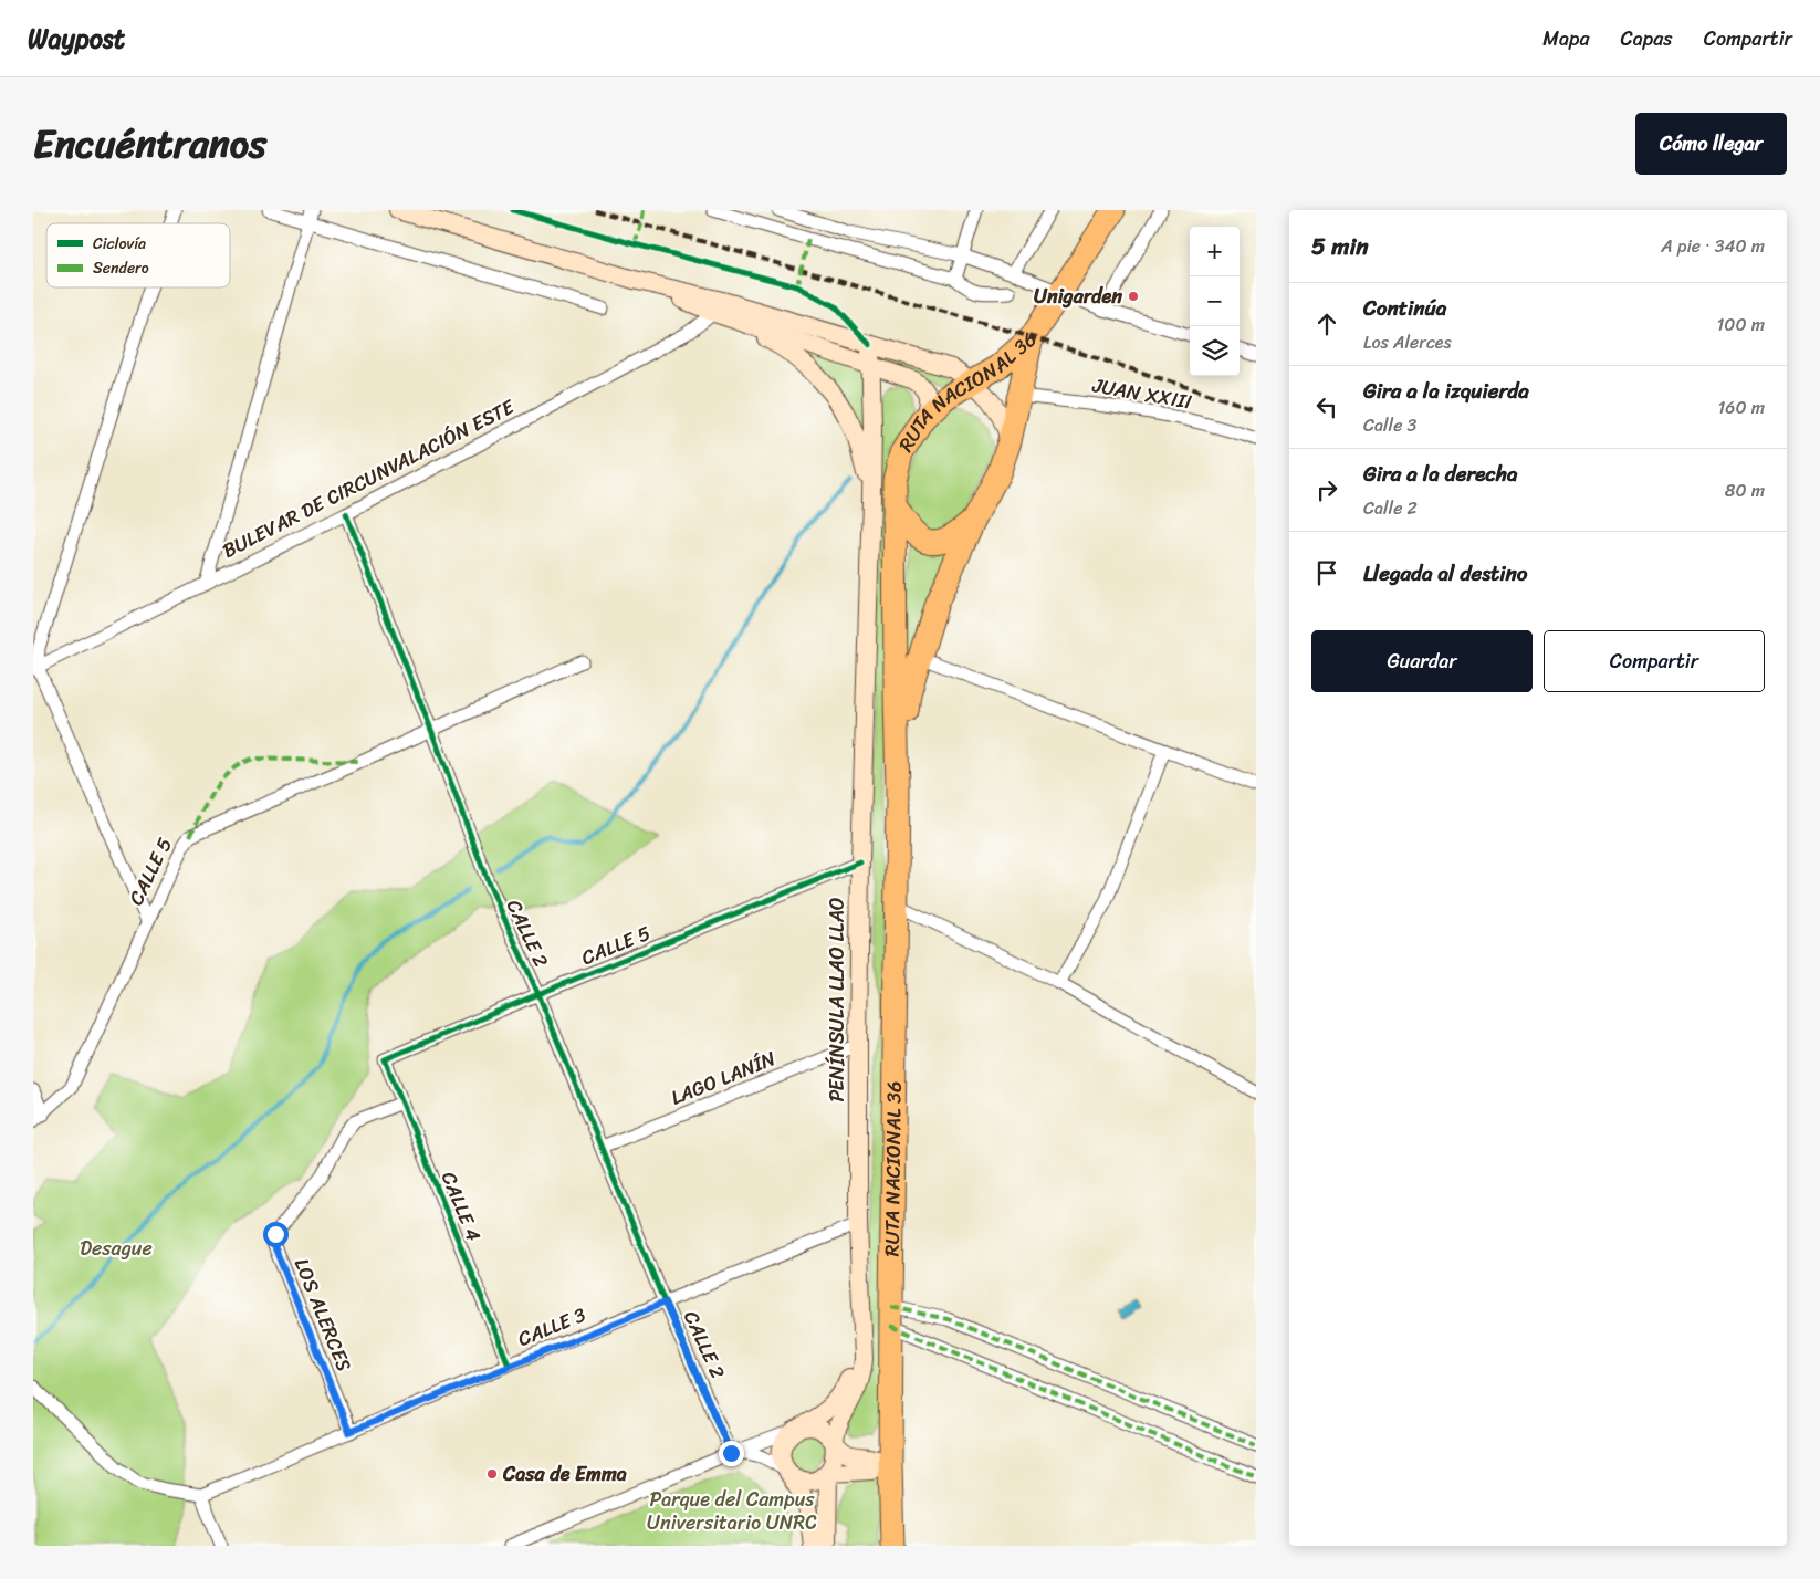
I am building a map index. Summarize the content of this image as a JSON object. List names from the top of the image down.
{
  "streets": {
    "highway": ["RUTA NACIONAL 36"],
    "main road": ["PENÍNSULA LLAO LLAO"],
    "street": [
      "JUAN XXIII",
      "BULEVAR DE CIRCUNVALACIÓN ESTE",
      "CALLE 5",
      "CALLE 2",
      "LAGO LANÍN",
      "CALLE 4",
      "LOS ALERCES",
      "CALLE 3"
    ]
  },
  "crossings": [
    ["JUAN XXIII", "RUTA NACIONAL 36"],
    ["BULEVAR DE CIRCUNVALACIÓN ESTE", "CALLE 2"],
    ["BULEVAR DE CIRCUNVALACIÓN ESTE", "PENÍNSULA LLAO LLAO"],
    ["CALLE 5", "CALLE 2"],
    ["CALLE 5", "PENÍNSULA LLAO LLAO"],
    ["CALLE 5", "CALLE 4"],
    ["CALLE 2", "LAGO LANÍN"],
    ["CALLE 2", "CALLE 3"],
    ["PENÍNSULA LLAO LLAO", "LAGO LANÍN"],
    ["PENÍNSULA LLAO LLAO", "CALLE 3"],
    ["CALLE 4", "LOS ALERCES"],
    ["CALLE 4", "CALLE 3"],
    ["LOS ALERCES", "CALLE 3"]
  ],
  "parks": ["Desague", "Parque del Campus Universitario UNRC"],
  "places": ["Unigarden", "Casa de Emma"],
  "legend": ["Ciclovía", "Sendero"],
  "page": {
    "header": "Waypost",
    "nav": ["Mapa", "Capas", "Compartir"],
    "title": "Encuéntranos",
    "buttons": [
      "Cómo llegar",
      ["Guardar", "Compartir"]
    ],
    "heading": ["5 min", "A pie · 340 m"],
    "map_buttons": ["+", "−"],
    "list": [
      ["Continúa", "Los Alerces", "100 m"],
      ["Gira a la izquierda", "Calle 3", "160 m"],
      ["Gira a la derecha", "Calle 2", "80 m"],
      "Llegada al destino"
    ]
  }
}
